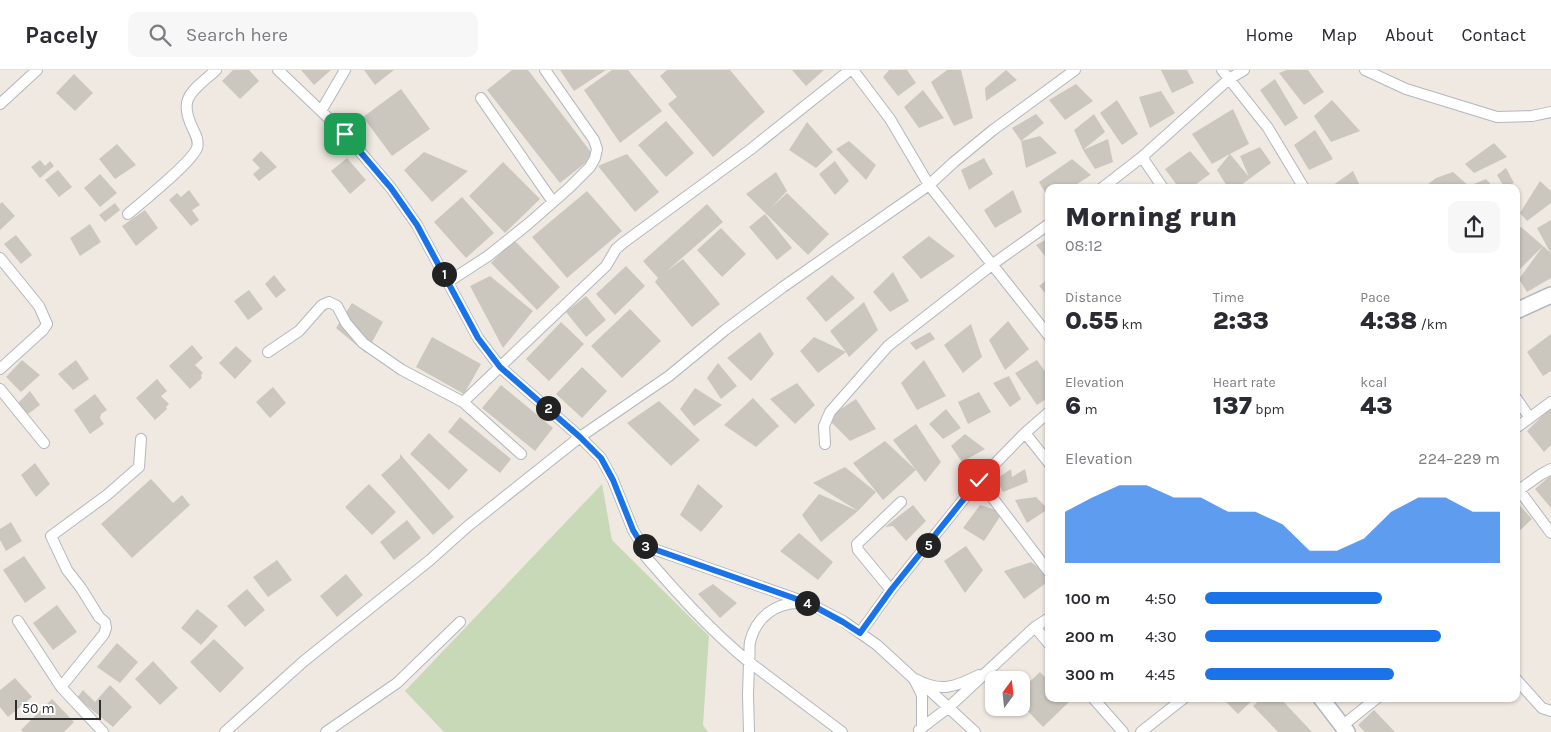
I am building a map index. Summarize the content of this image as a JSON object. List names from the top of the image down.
{
  "scale_bar": "50 m",
  "north": "top",
  "page": {
    "header": "Pacely",
    "search": "Search here",
    "nav": [
      "Home",
      "Map",
      "About",
      "Contact"
    ],
    "heading": ["Morning run", "08:12"],
    "pins": [
      "1",
      "2",
      "5",
      "3",
      "4"
    ],
    "stats": [
      ["Distance", "0.55 km"],
      ["Time", "2:33"],
      ["Pace", "4:38 /km"],
      ["Elevation", "6 m"],
      ["Heart rate", "137 bpm"],
      ["kcal", "43"]
    ],
    "chart": ["Elevation", "224–229 m"],
    "list": [
      {
        "name": "100 m",
        "note": "4:50"
      },
      {
        "name": "200 m",
        "note": "4:30"
      },
      {
        "name": "300 m",
        "note": "4:45"
      }
    ],
    "scale": "50 m"
  }
}
